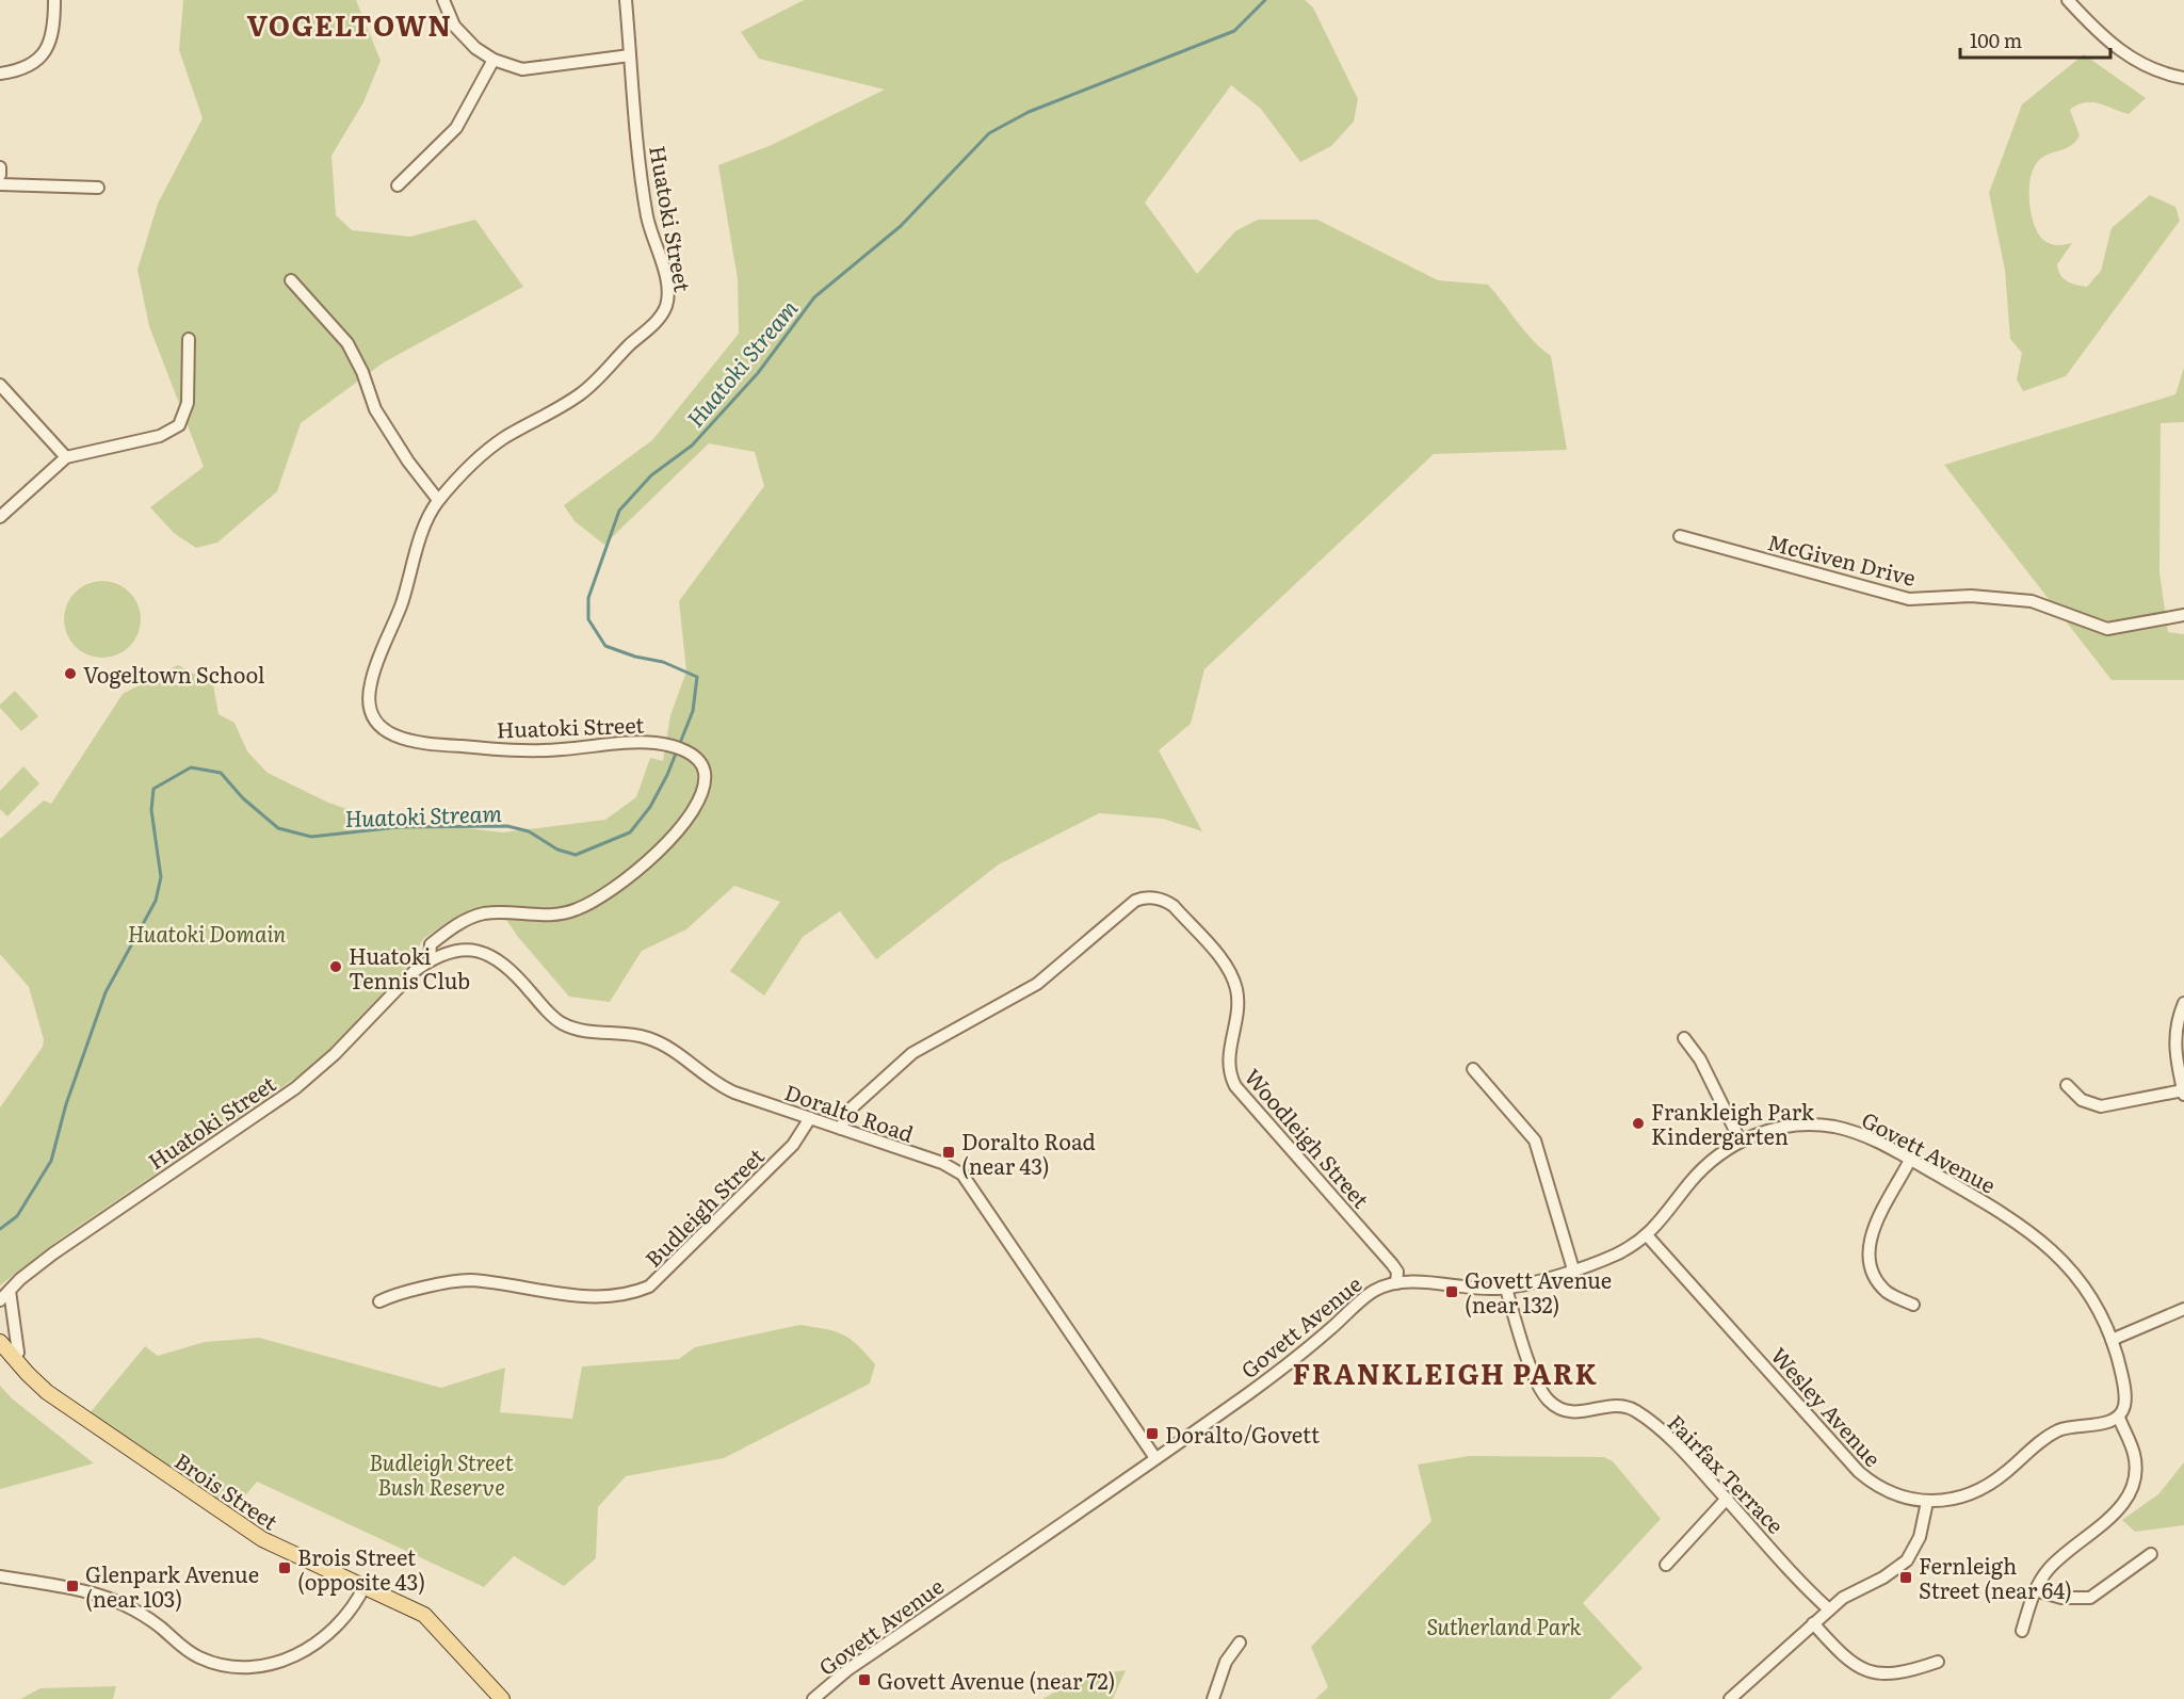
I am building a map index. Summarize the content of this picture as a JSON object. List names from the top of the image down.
{
  "streets": {
    "main road": ["Brois Street"],
    "street": [
      "Huatoki Street",
      "McGiven Drive",
      "Doralto Road",
      "Woodleigh Street",
      "Govett Avenue",
      "Budleigh Street",
      "Wesley Avenue",
      "Fairfax Terrace"
    ]
  },
  "crossings": [
    ["Huatoki Street", "Doralto Road"],
    ["Doralto Road", "Woodleigh Street"],
    ["Doralto Road", "Govett Avenue"],
    ["Doralto Road", "Budleigh Street"],
    ["Woodleigh Street", "Govett Avenue"],
    ["Govett Avenue", "Wesley Avenue"],
    ["Govett Avenue", "Fairfax Terrace"]
  ],
  "districts": ["VOGELTOWN", "FRANKLEIGH PARK"],
  "water": ["Huatoki Stream"],
  "parks": ["Huatoki Domain", "Budleigh Street Bush Reserve", "Sutherland Park"],
  "places": {
    "other": ["Vogeltown School", "Huatoki Tennis Club", "Frankleigh Park Kindergarten"],
    "transit": [
      "Doralto Road (near 43)",
      "Govett Avenue (near 132)",
      "Doralto/Govett",
      "Brois Street (opposite 43)",
      "Fernleigh Street (near 64)",
      "Glenpark Avenue (near 103)",
      "Govett Avenue (near 72)"
    ]
  },
  "scale_bar": "100 m"
}
